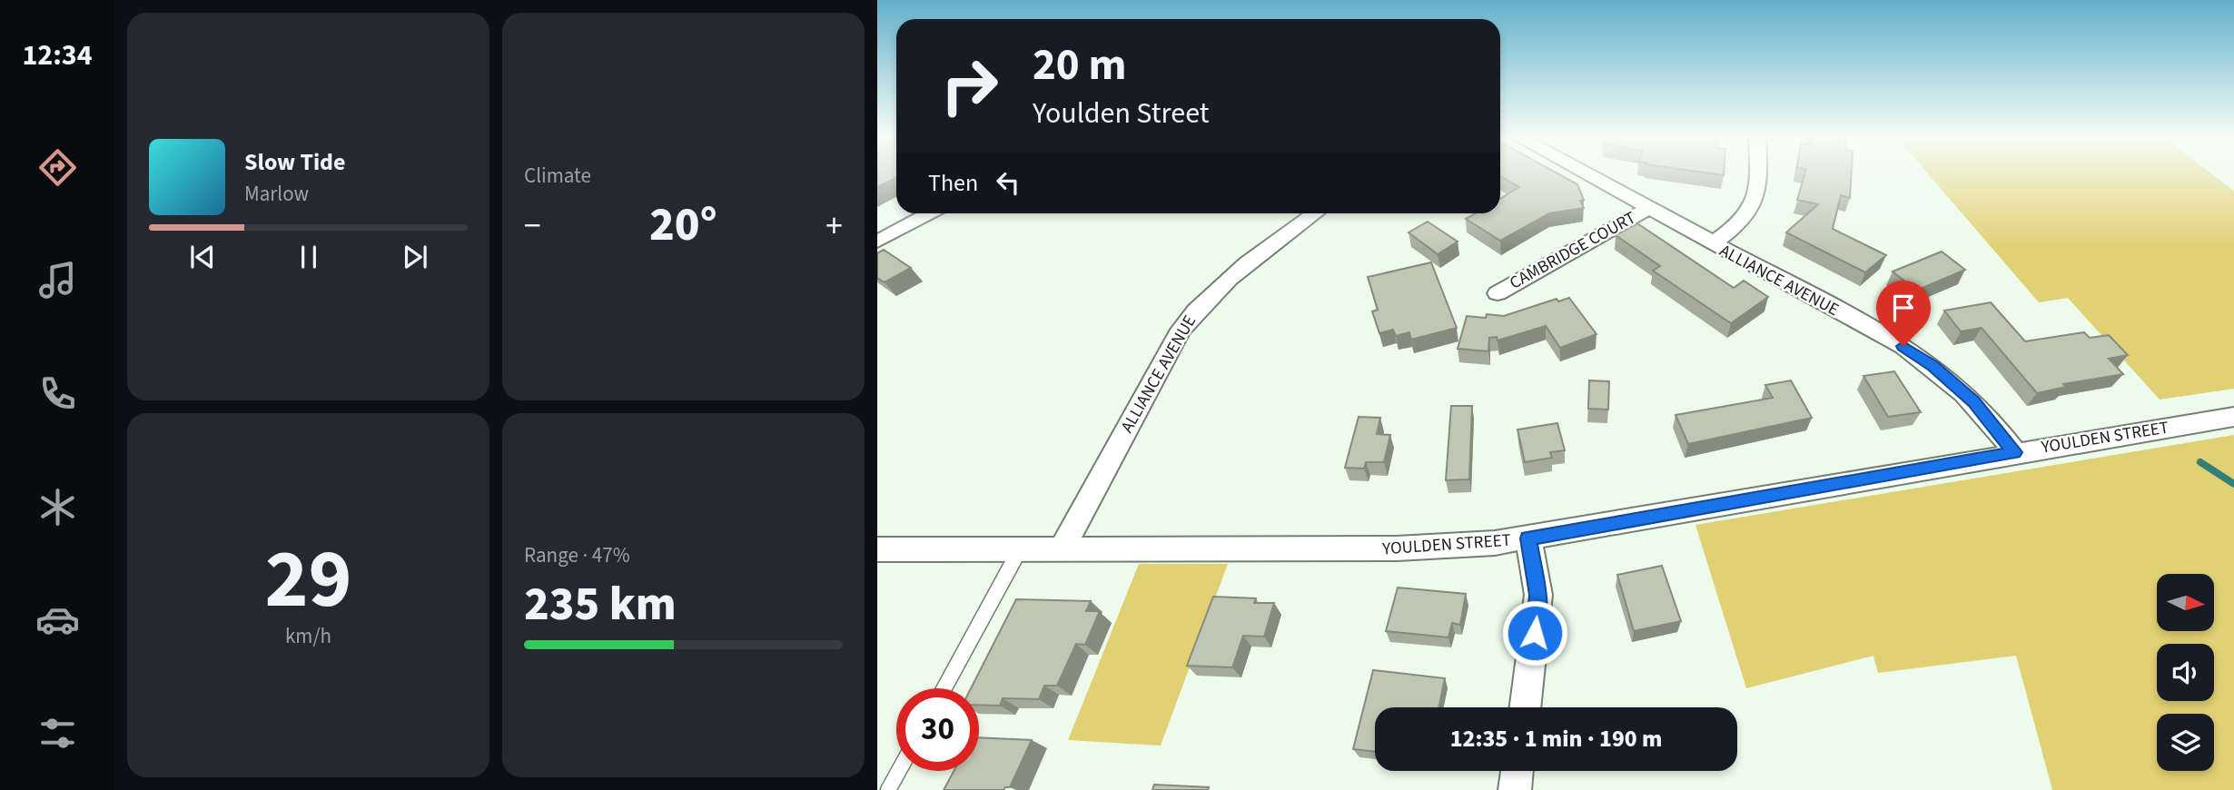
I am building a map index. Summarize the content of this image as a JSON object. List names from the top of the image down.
{
  "streets": {
    "street": ["CAMBRIDGE COURT", "ALLIANCE AVENUE", "YOULDEN STREET"]
  },
  "crossings": [
    ["CAMBRIDGE COURT", "ALLIANCE AVENUE"],
    ["ALLIANCE AVENUE", "YOULDEN STREET"]
  ],
  "north": "right",
  "page": {
    "tabs": "12:34",
    "tile": [
      "Climate",
      ["29", "km/h"],
      ["Range · 47%", "235 km"]
    ],
    "turn": ["20 m", "Youlden Street"],
    "song": ["Slow Tide", "Marlow"],
    "then": "Then",
    "heat": ["−", "20°", "+"],
    "limit": "30",
    "trip": "12:35 · 1 min · 190 m"
  }
}
